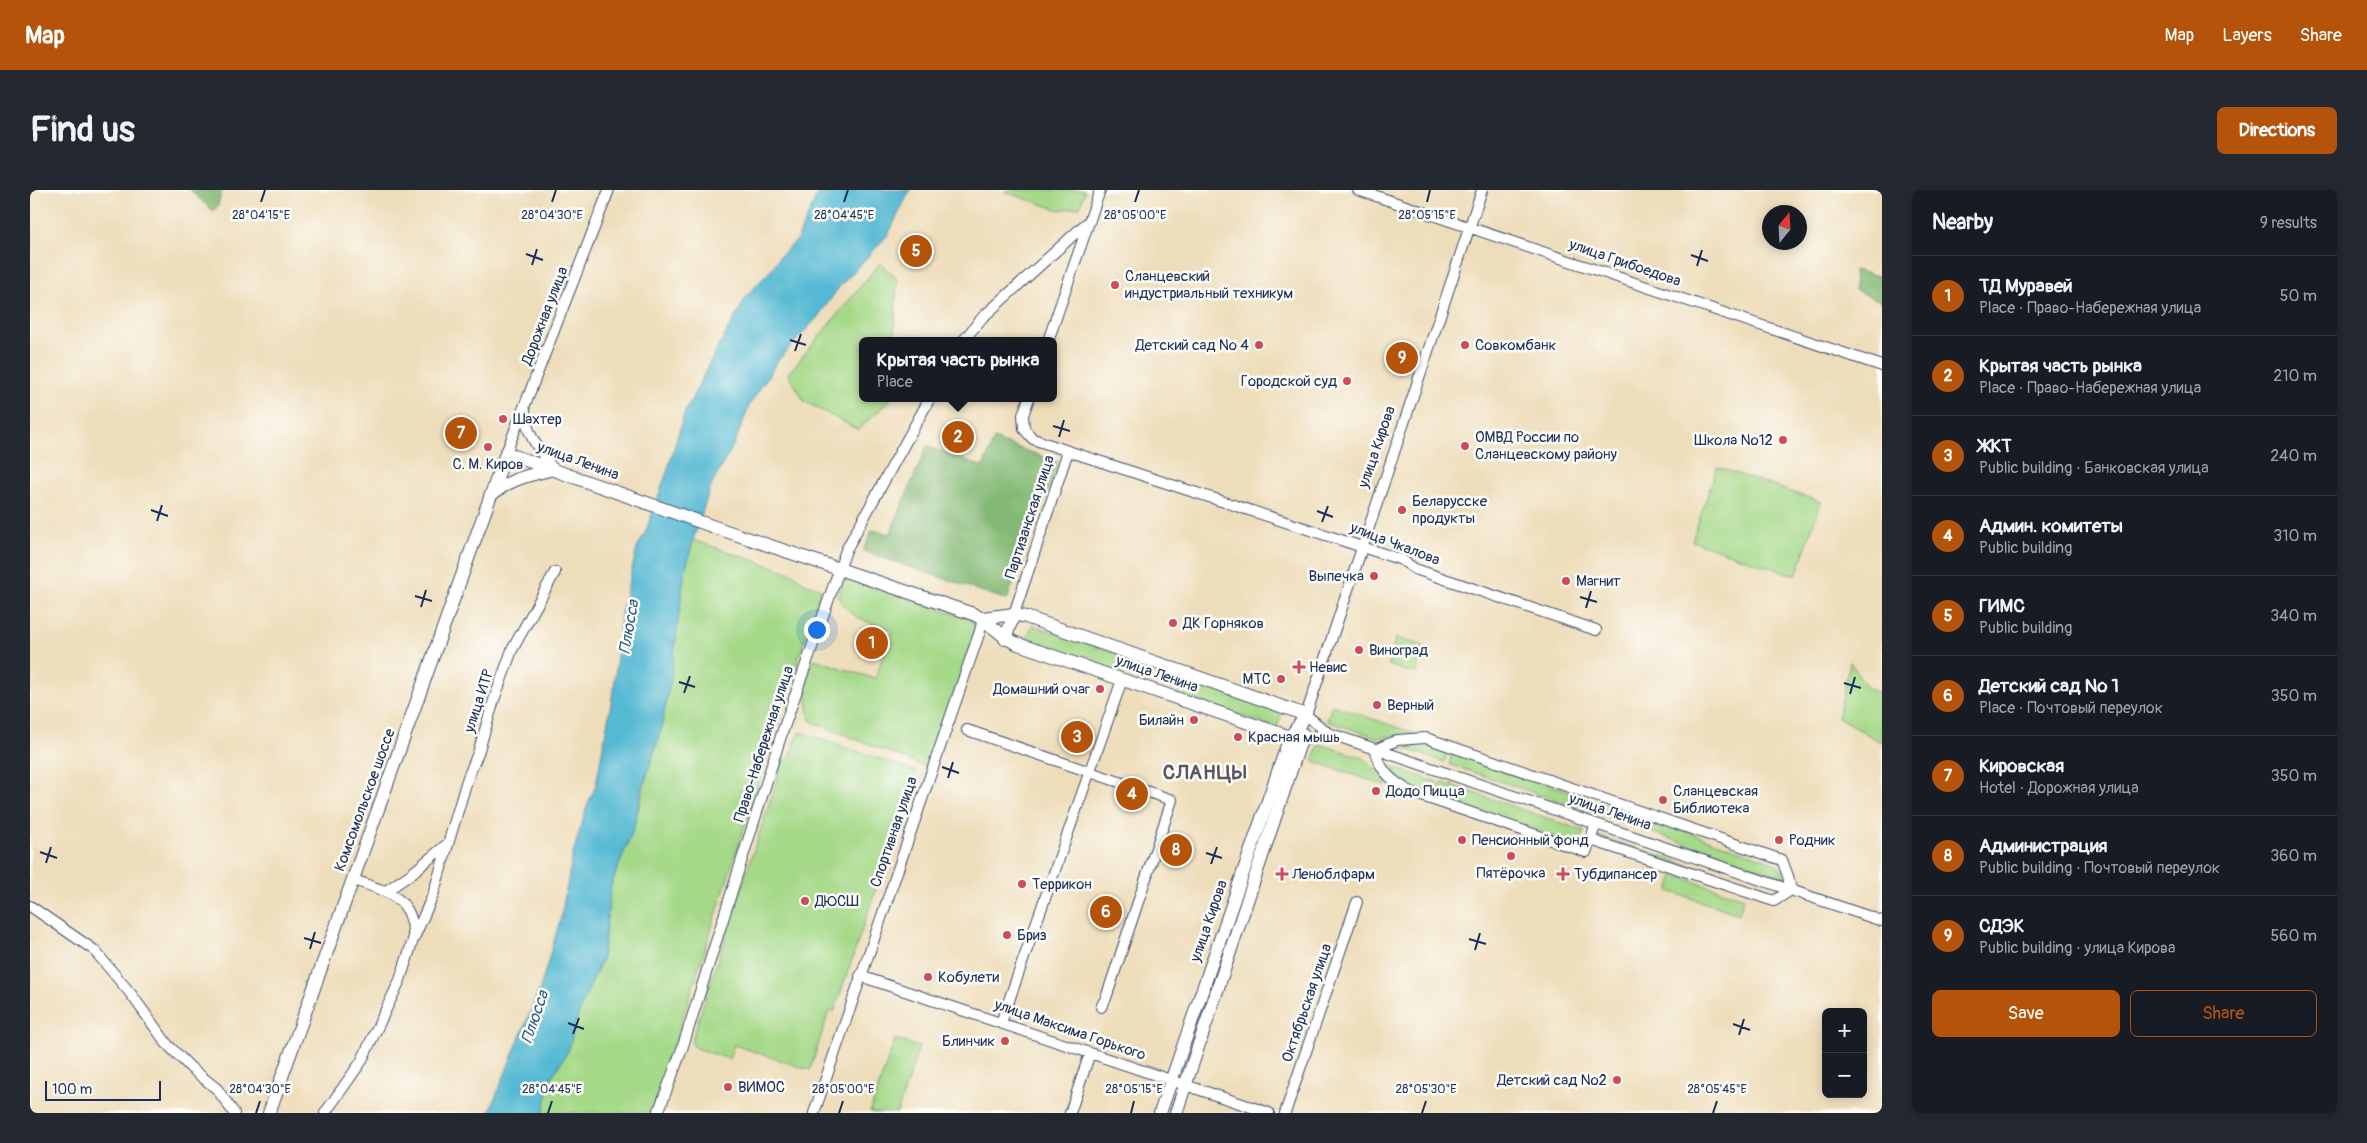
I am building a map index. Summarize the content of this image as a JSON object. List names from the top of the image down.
{
  "streets": {
    "main road": ["улица Кирова", "улица Ленина", "Комсомольское шоссе"],
    "street": [
      "улица Грибоедова",
      "Дорожная улица",
      "Партизанская улица",
      "улица Чкалова",
      "улица ИТР",
      "Право-Набережная улица",
      "Спортивная улица",
      "Октябрьская улица",
      "улица Максима Горького"
    ]
  },
  "crossings": [
    ["улица Грибоедова", "улица Кирова"],
    ["Дорожная улица", "улица Ленина"],
    ["Дорожная улица", "Комсомольское шоссе"],
    ["улица Кирова", "улица Ленина"],
    ["улица Кирова", "улица Чкалова"],
    ["улица Кирова", "улица Максима Горького"],
    ["улица Ленина", "Партизанская улица"],
    ["улица Ленина", "Право-Набережная улица"],
    ["улица Ленина", "Комсомольское шоссе"],
    ["улица Ленина", "Спортивная улица"],
    ["Партизанская улица", "улица Чкалова"],
    ["Спортивная улица", "улица Максима Горького"]
  ],
  "districts": ["СЛАНЦЫ"],
  "water": ["Плюсса"],
  "places": {
    "other": [
      "Сланцевский индустриальный техникум",
      "Детский сад № 4",
      "Совкомбанк",
      "Городской суд",
      "Шахтер",
      "Школа №12",
      "ОМВД России по Сланцевскому району",
      "С. М. Киров",
      "Беларусске продукты",
      "Выпечка",
      "Магнит",
      "ДК Горняков",
      "Виноград",
      "МТС",
      "Домашний очаг",
      "Верный",
      "Билайн",
      "Красная мышь",
      "Додо Пицца",
      "Сланцевская Библиотека",
      "Пенсионный фонд",
      "Родник",
      "Пятёрочка",
      "Террикон",
      "ДЮСШ",
      "Бриз",
      "Кобулети",
      "Блинчик",
      "Детский сад №2",
      "ВИМОС"
    ],
    "health": ["Невис", "Леноблфарм", "Тубдипансер"]
  },
  "scale_bar": "100 m",
  "north": "top",
  "page": {
    "header": "Map",
    "nav": ["Map", "Layers", "Share"],
    "buttons": [
      "Directions",
      ["Save", "Share"]
    ],
    "title": "Find us",
    "heading": ["Nearby", "9 results"],
    "pins": [
      "5",
      "9",
      "7",
      "2",
      "1",
      "3",
      "4",
      "8",
      "6"
    ],
    "list": [
      {
        "mark": "1",
        "name": "ТД Муравей",
        "note": "Place · Право-Набережная улица",
        "value": "50 m"
      },
      {
        "mark": "2",
        "name": "Крытая часть рынка",
        "note": "Place · Право-Набережная улица",
        "value": "210 m"
      },
      {
        "mark": "3",
        "name": "ЖКТ",
        "note": "Public building · Банковская улица",
        "value": "240 m"
      },
      {
        "mark": "4",
        "name": "Админ. комитеты",
        "note": "Public building",
        "value": "310 m"
      },
      {
        "mark": "5",
        "name": "ГИМС",
        "note": "Public building",
        "value": "340 m"
      },
      {
        "mark": "6",
        "name": "Детский сад № 1",
        "note": "Place · Почтовый переулок",
        "value": "350 m"
      },
      {
        "mark": "7",
        "name": "Кировская",
        "note": "Hotel · Дорожная улица",
        "value": "350 m"
      },
      {
        "mark": "8",
        "name": "Администрация",
        "note": "Public building · Почтовый переулок",
        "value": "360 m"
      },
      {
        "mark": "9",
        "name": "СДЭК",
        "note": "Public building · улица Кирова",
        "value": "560 m"
      }
    ],
    "popup": ["Крытая часть рынка", "Place"],
    "map_buttons": ["+", "−"],
    "scale": "100 m"
  },
  "coordinates": [
    "28°04'15\"E",
    "28°04'30\"E",
    "28°04'45\"E",
    "28°05'00\"E",
    "28°05'15\"E",
    "28°05'30\"E",
    "28°05'45\"E"
  ]
}
